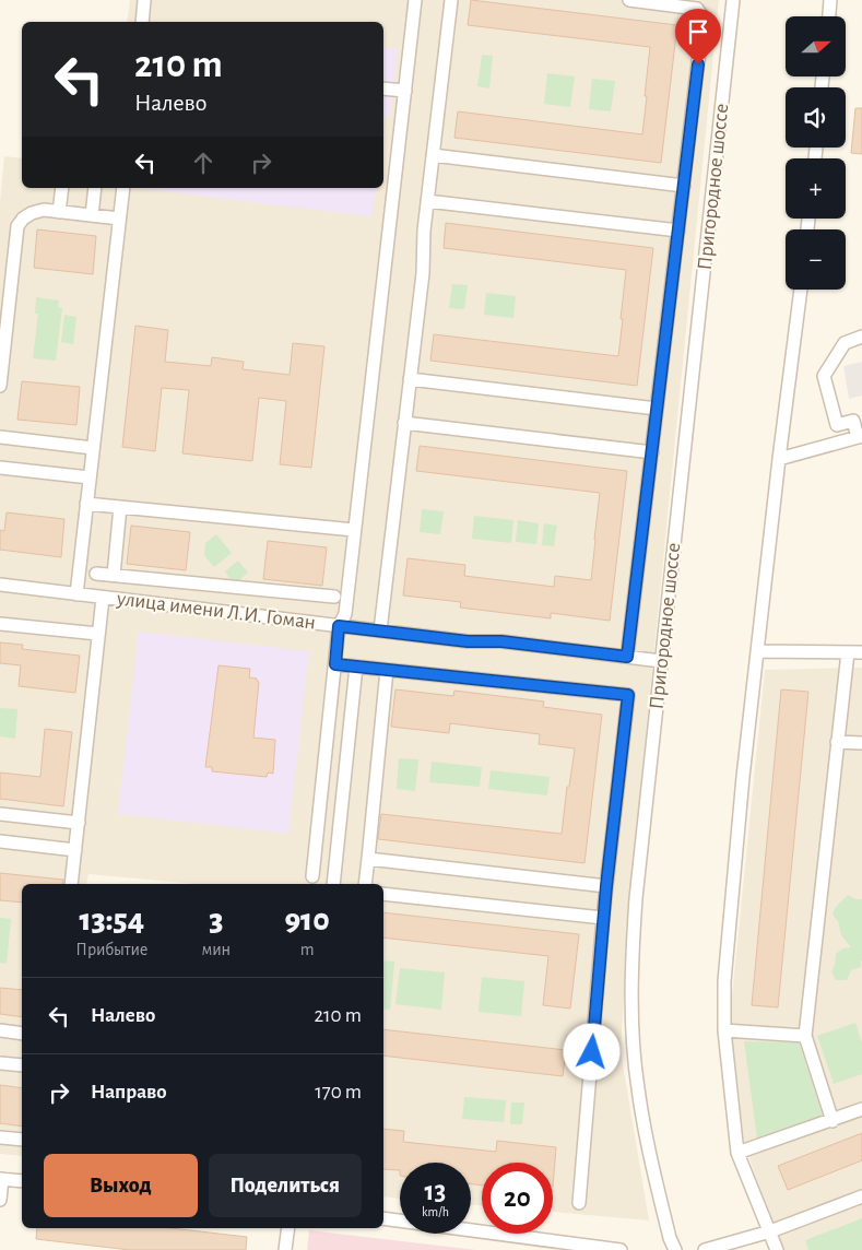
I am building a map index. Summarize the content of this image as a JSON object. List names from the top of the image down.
{
  "streets": {
    "street": ["Пригородное шоссе", "улица имени Л.И. Гоман"]
  },
  "crossings": [
    ["Пригородное шоссе", "улица имени Л.И. Гоман"]
  ],
  "north": "right",
  "page": {
    "map_buttons": ["+", "−"],
    "turn": ["210 m", "Налево"],
    "eta": [
      "13:54",
      "Прибытие",
      "3",
      "мин",
      "910",
      "m"
    ],
    "list": [
      {
        "name": "Налево",
        "value": "210 m"
      },
      {
        "name": "Направо",
        "value": "170 m"
      }
    ],
    "buttons": ["Выход", "Поделиться"],
    "speed": "13 km/h",
    "limit": "20"
  }
}
